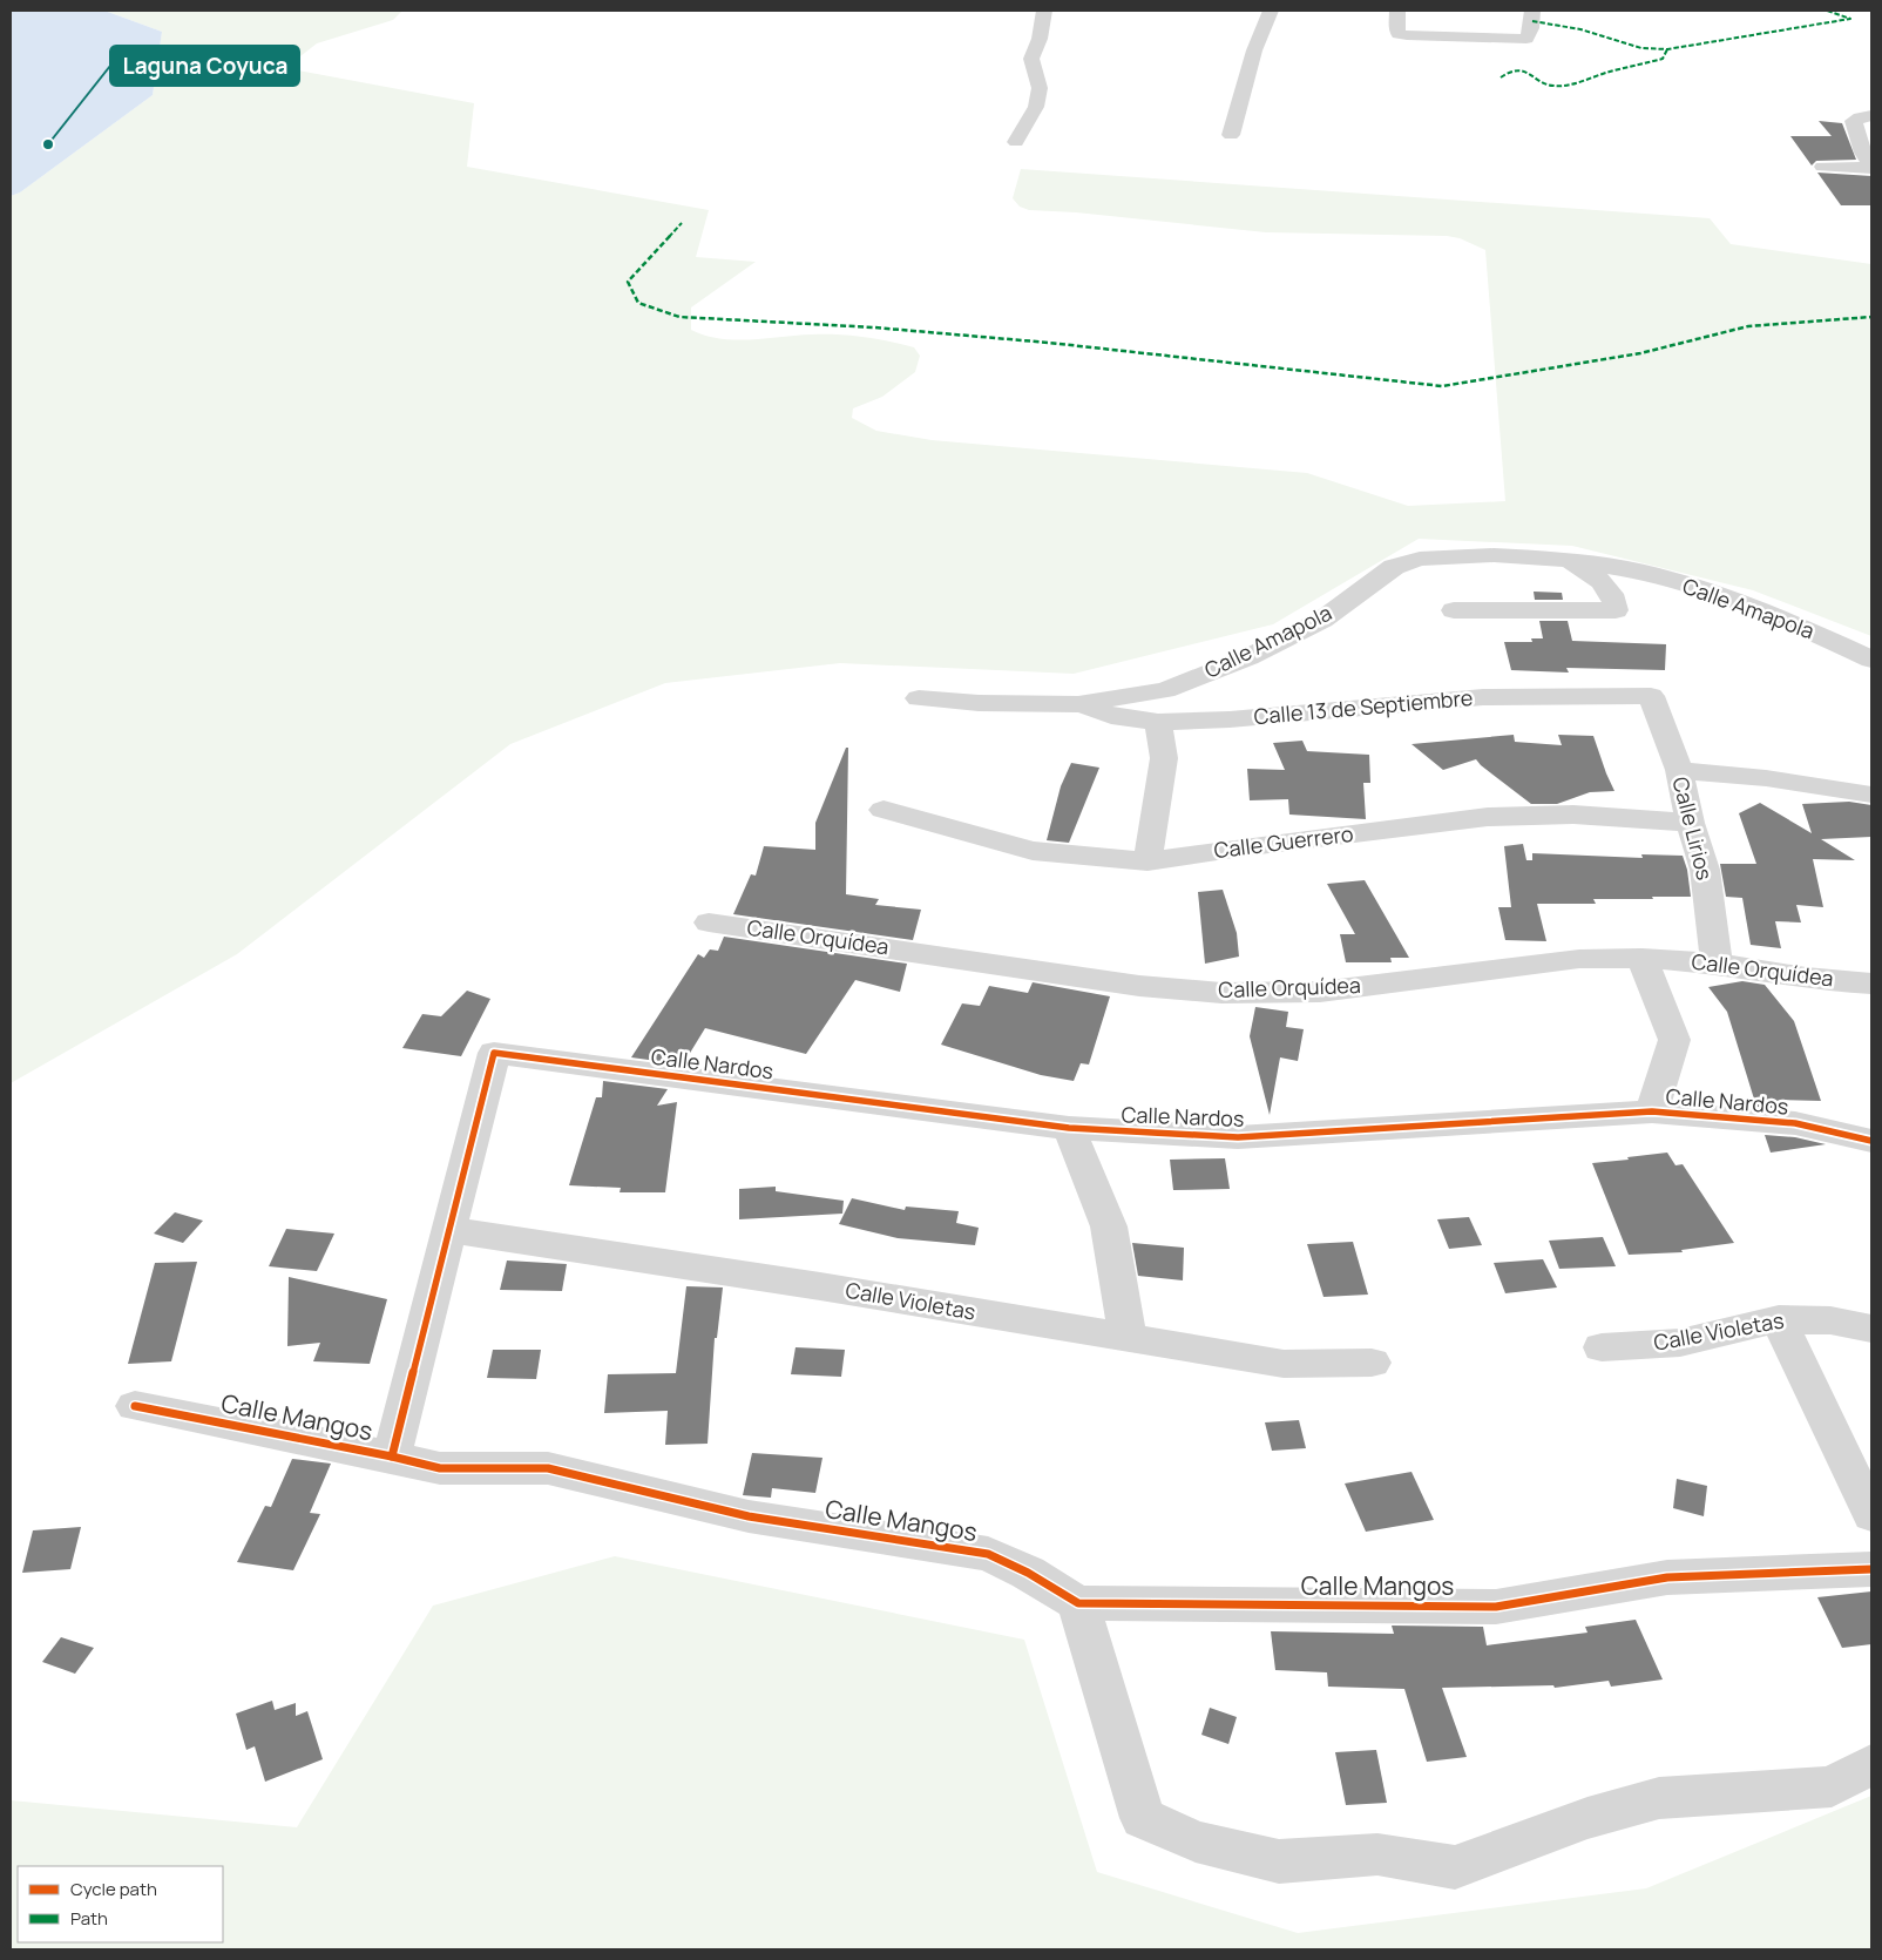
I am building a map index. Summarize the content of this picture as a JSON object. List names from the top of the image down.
{
  "streets": {
    "street": [
      "Calle Amapola",
      "Calle 13 de Septiembre",
      "Calle Lirios",
      "Calle Guerrero",
      "Calle Orquídea",
      "Calle Nardos",
      "Calle Violetas",
      "Calle Mangos"
    ]
  },
  "crossings": [
    ["Calle Amapola", "Calle 13 de Septiembre"],
    ["Calle 13 de Septiembre", "Calle Lirios"],
    ["Calle Lirios", "Calle Guerrero"],
    ["Calle Lirios", "Calle Orquídea"],
    ["Calle Nardos", "Calle Violetas"]
  ],
  "places": ["Laguna Coyuca"],
  "legend": ["Cycle path", "Path"]
}
